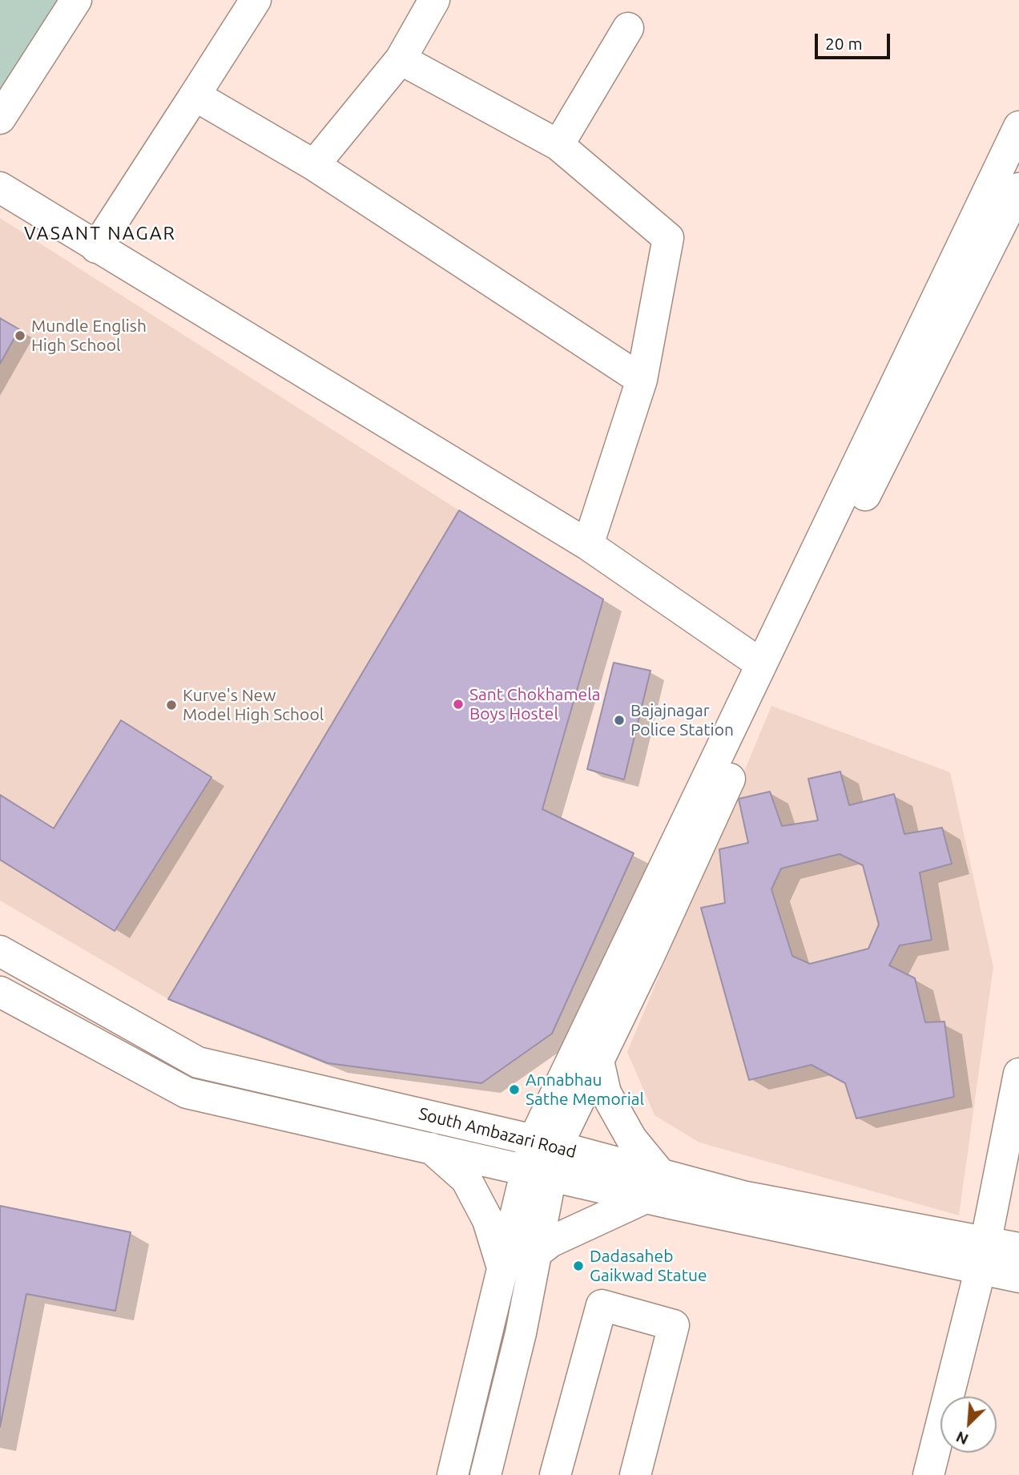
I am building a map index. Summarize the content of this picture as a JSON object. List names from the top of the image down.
{
  "streets": {
    "main road": ["South Ambazari Road"]
  },
  "districts": ["VASANT NAGAR"],
  "places": [
    "Mundle English High School",
    "Sant Chokhamela Boys Hostel",
    "Kurve's New Model High School",
    "Bajajnagar Police Station",
    "Annabhau Sathe Memorial",
    "Dadasaheb Gaikwad Statue"
  ],
  "scale_bar": "20 m",
  "north": "bottom left"
}
